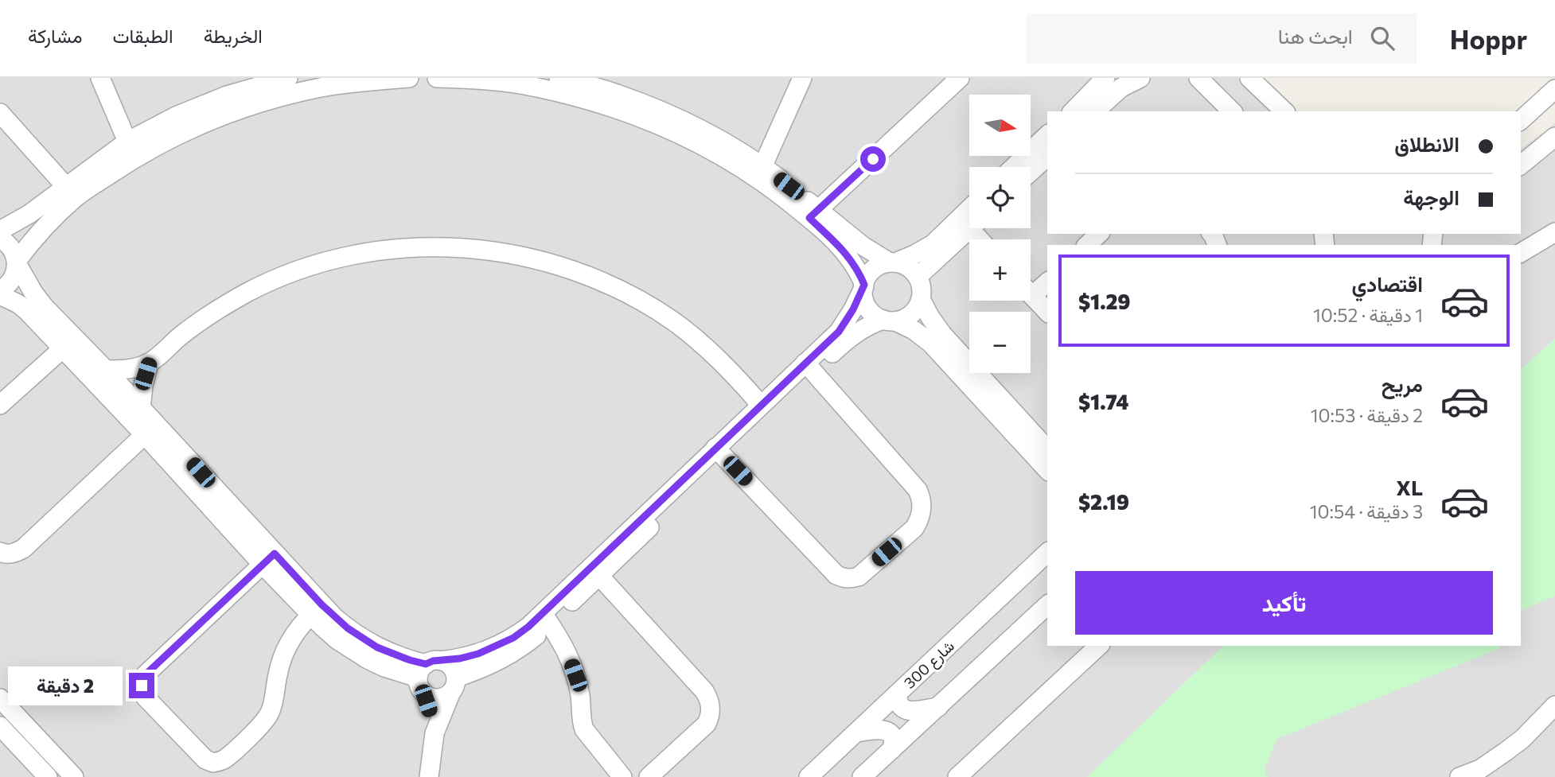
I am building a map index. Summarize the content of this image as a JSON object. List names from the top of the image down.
{
  "streets": {
    "street": ["شارع 300"]
  },
  "north": "right",
  "page": {
    "header": "Hoppr",
    "search": "ابحث هنا",
    "nav": ["الخريطة", "الطبقات", "مشاركة"],
    "map_buttons": ["+", "−"],
    "banner": ["الانطلاق", "الوجهة"],
    "list": [
      {
        "name": "اقتصادي",
        "note": "1 دقيقة · 10:52",
        "value": "$1.29"
      },
      {
        "name": "مريح",
        "note": "2 دقيقة · 10:53",
        "value": "$1.74"
      },
      {
        "name": "XL",
        "note": "3 دقيقة · 10:54",
        "value": "$2.19"
      }
    ],
    "buttons": "تأكيد",
    "bubble": "2 دقيقة"
  }
}
